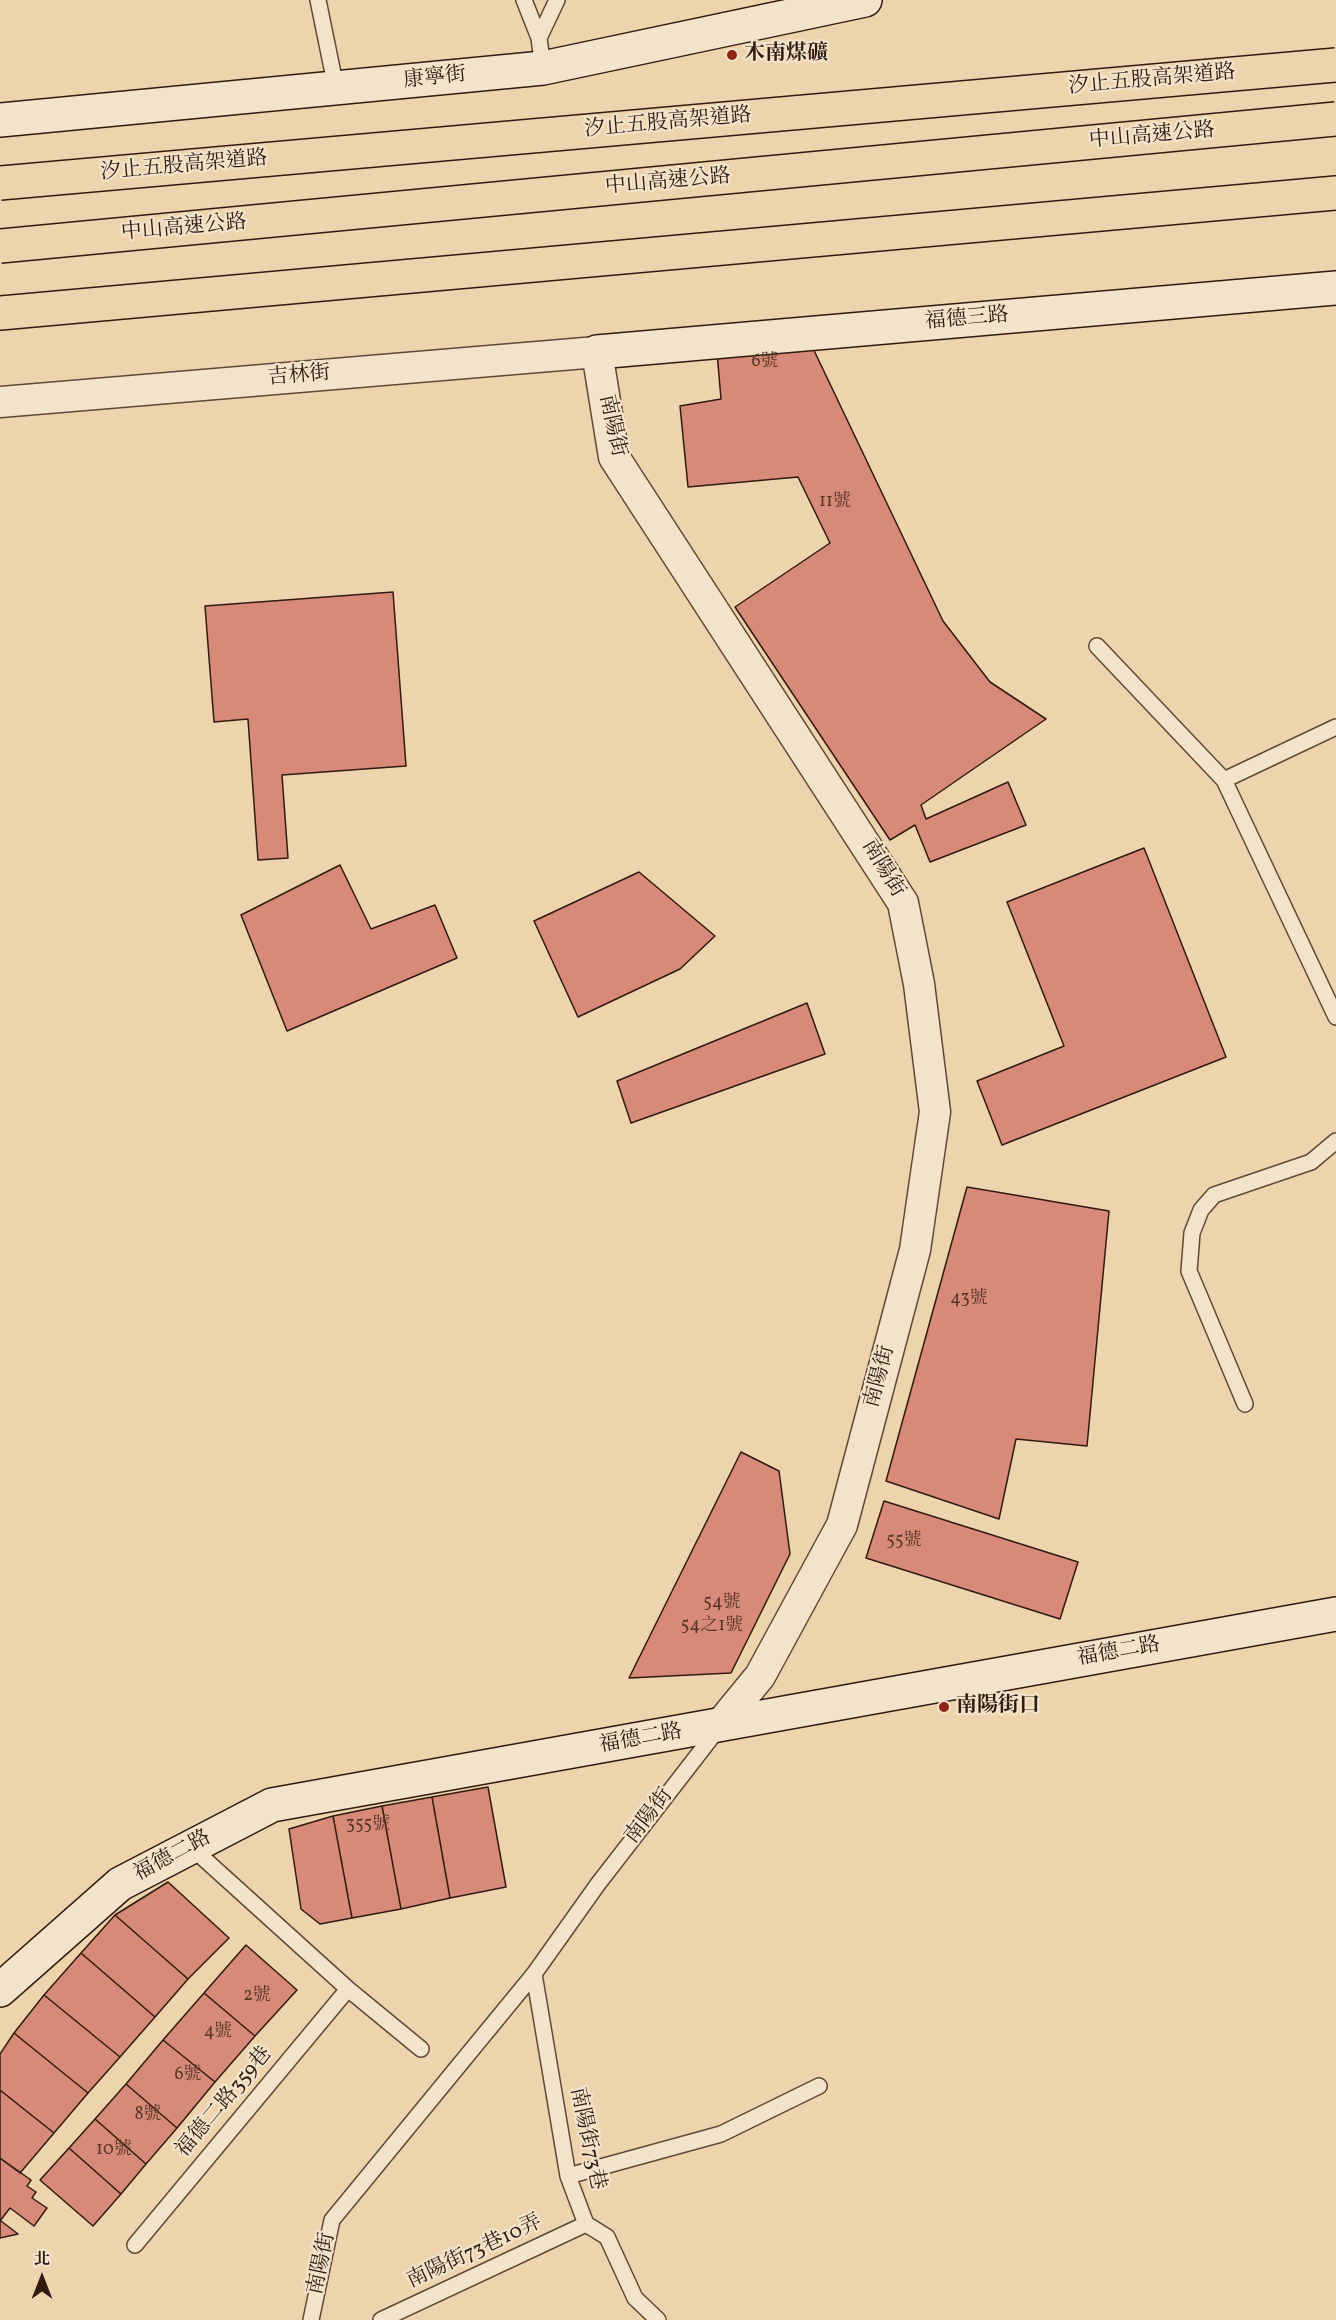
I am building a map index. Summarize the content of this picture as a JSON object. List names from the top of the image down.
{
  "streets": {
    "highway": ["汐止五股高架道路", "中山高速公路"],
    "street": [
      "康寧街",
      "福德三路",
      "吉林街",
      "南陽街",
      "福德二路"
    ],
    "lane": ["福德二路359巷", "南陽街73巷", "南陽街73巷10弄"]
  },
  "crossings": [
    ["福德三路", "吉林街"],
    ["福德三路", "南陽街"],
    ["吉林街", "南陽街"],
    ["南陽街", "福德二路"],
    ["南陽街", "南陽街73巷"],
    ["南陽街73巷", "南陽街73巷10弄"]
  ],
  "places": ["木南煤礦", "南陽街口"],
  "house_numbers": [
    "6號",
    "11號",
    "43號",
    "55號",
    "54號",
    "54之1號",
    "355號",
    "2號",
    "4號",
    "6號",
    "8號",
    "10號"
  ],
  "north": "top"
}
